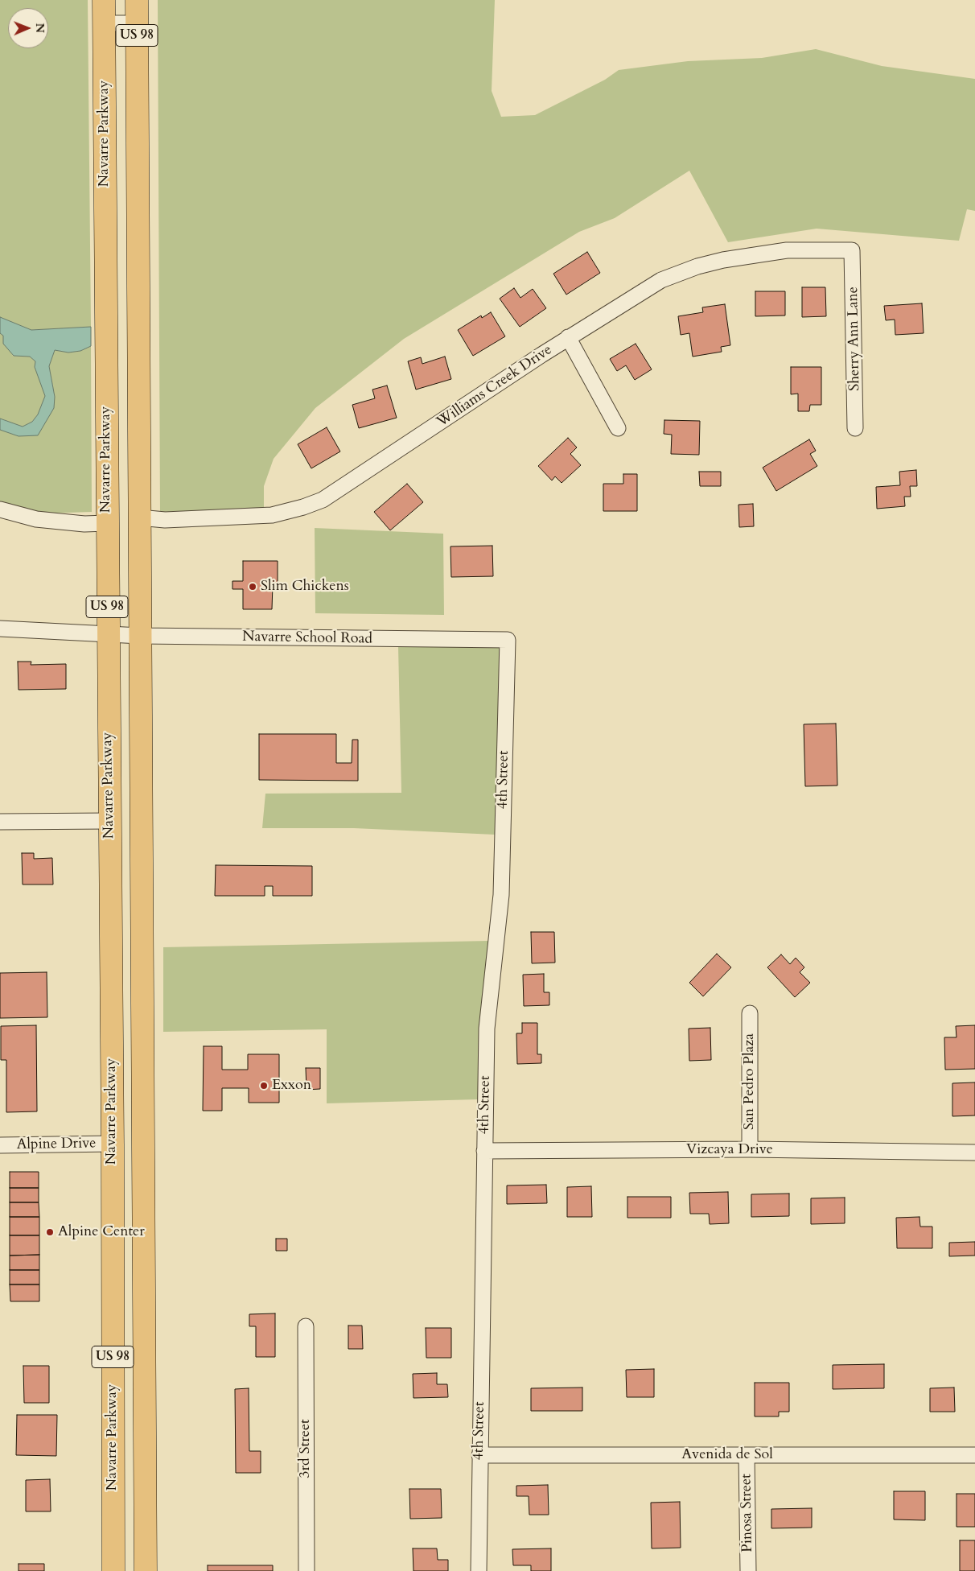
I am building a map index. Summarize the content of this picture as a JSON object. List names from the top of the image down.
{
  "streets": {
    "highway": ["US 98", "Navarre Parkway"],
    "street": [
      "Sherry Ann Lane",
      "Williams Creek Drive",
      "Navarre School Road",
      "4th Street",
      "San Pedro Plaza",
      "Alpine Drive",
      "Vizcaya Drive",
      "3rd Street",
      "Avenida de Sol",
      "Pinosa Street"
    ]
  },
  "crossings": [
    ["US 98", "Williams Creek Drive"],
    ["US 98", "Navarre School Road"],
    ["Navarre Parkway", "Navarre School Road"],
    ["Navarre Parkway", "Alpine Drive"],
    ["Sherry Ann Lane", "Williams Creek Drive"],
    ["Navarre School Road", "4th Street"],
    ["4th Street", "Vizcaya Drive"],
    ["4th Street", "Avenida de Sol"],
    ["San Pedro Plaza", "Vizcaya Drive"],
    ["Avenida de Sol", "Pinosa Street"]
  ],
  "places": ["Slim Chickens", "Exxon", "Alpine Center"],
  "north": "right"
}
